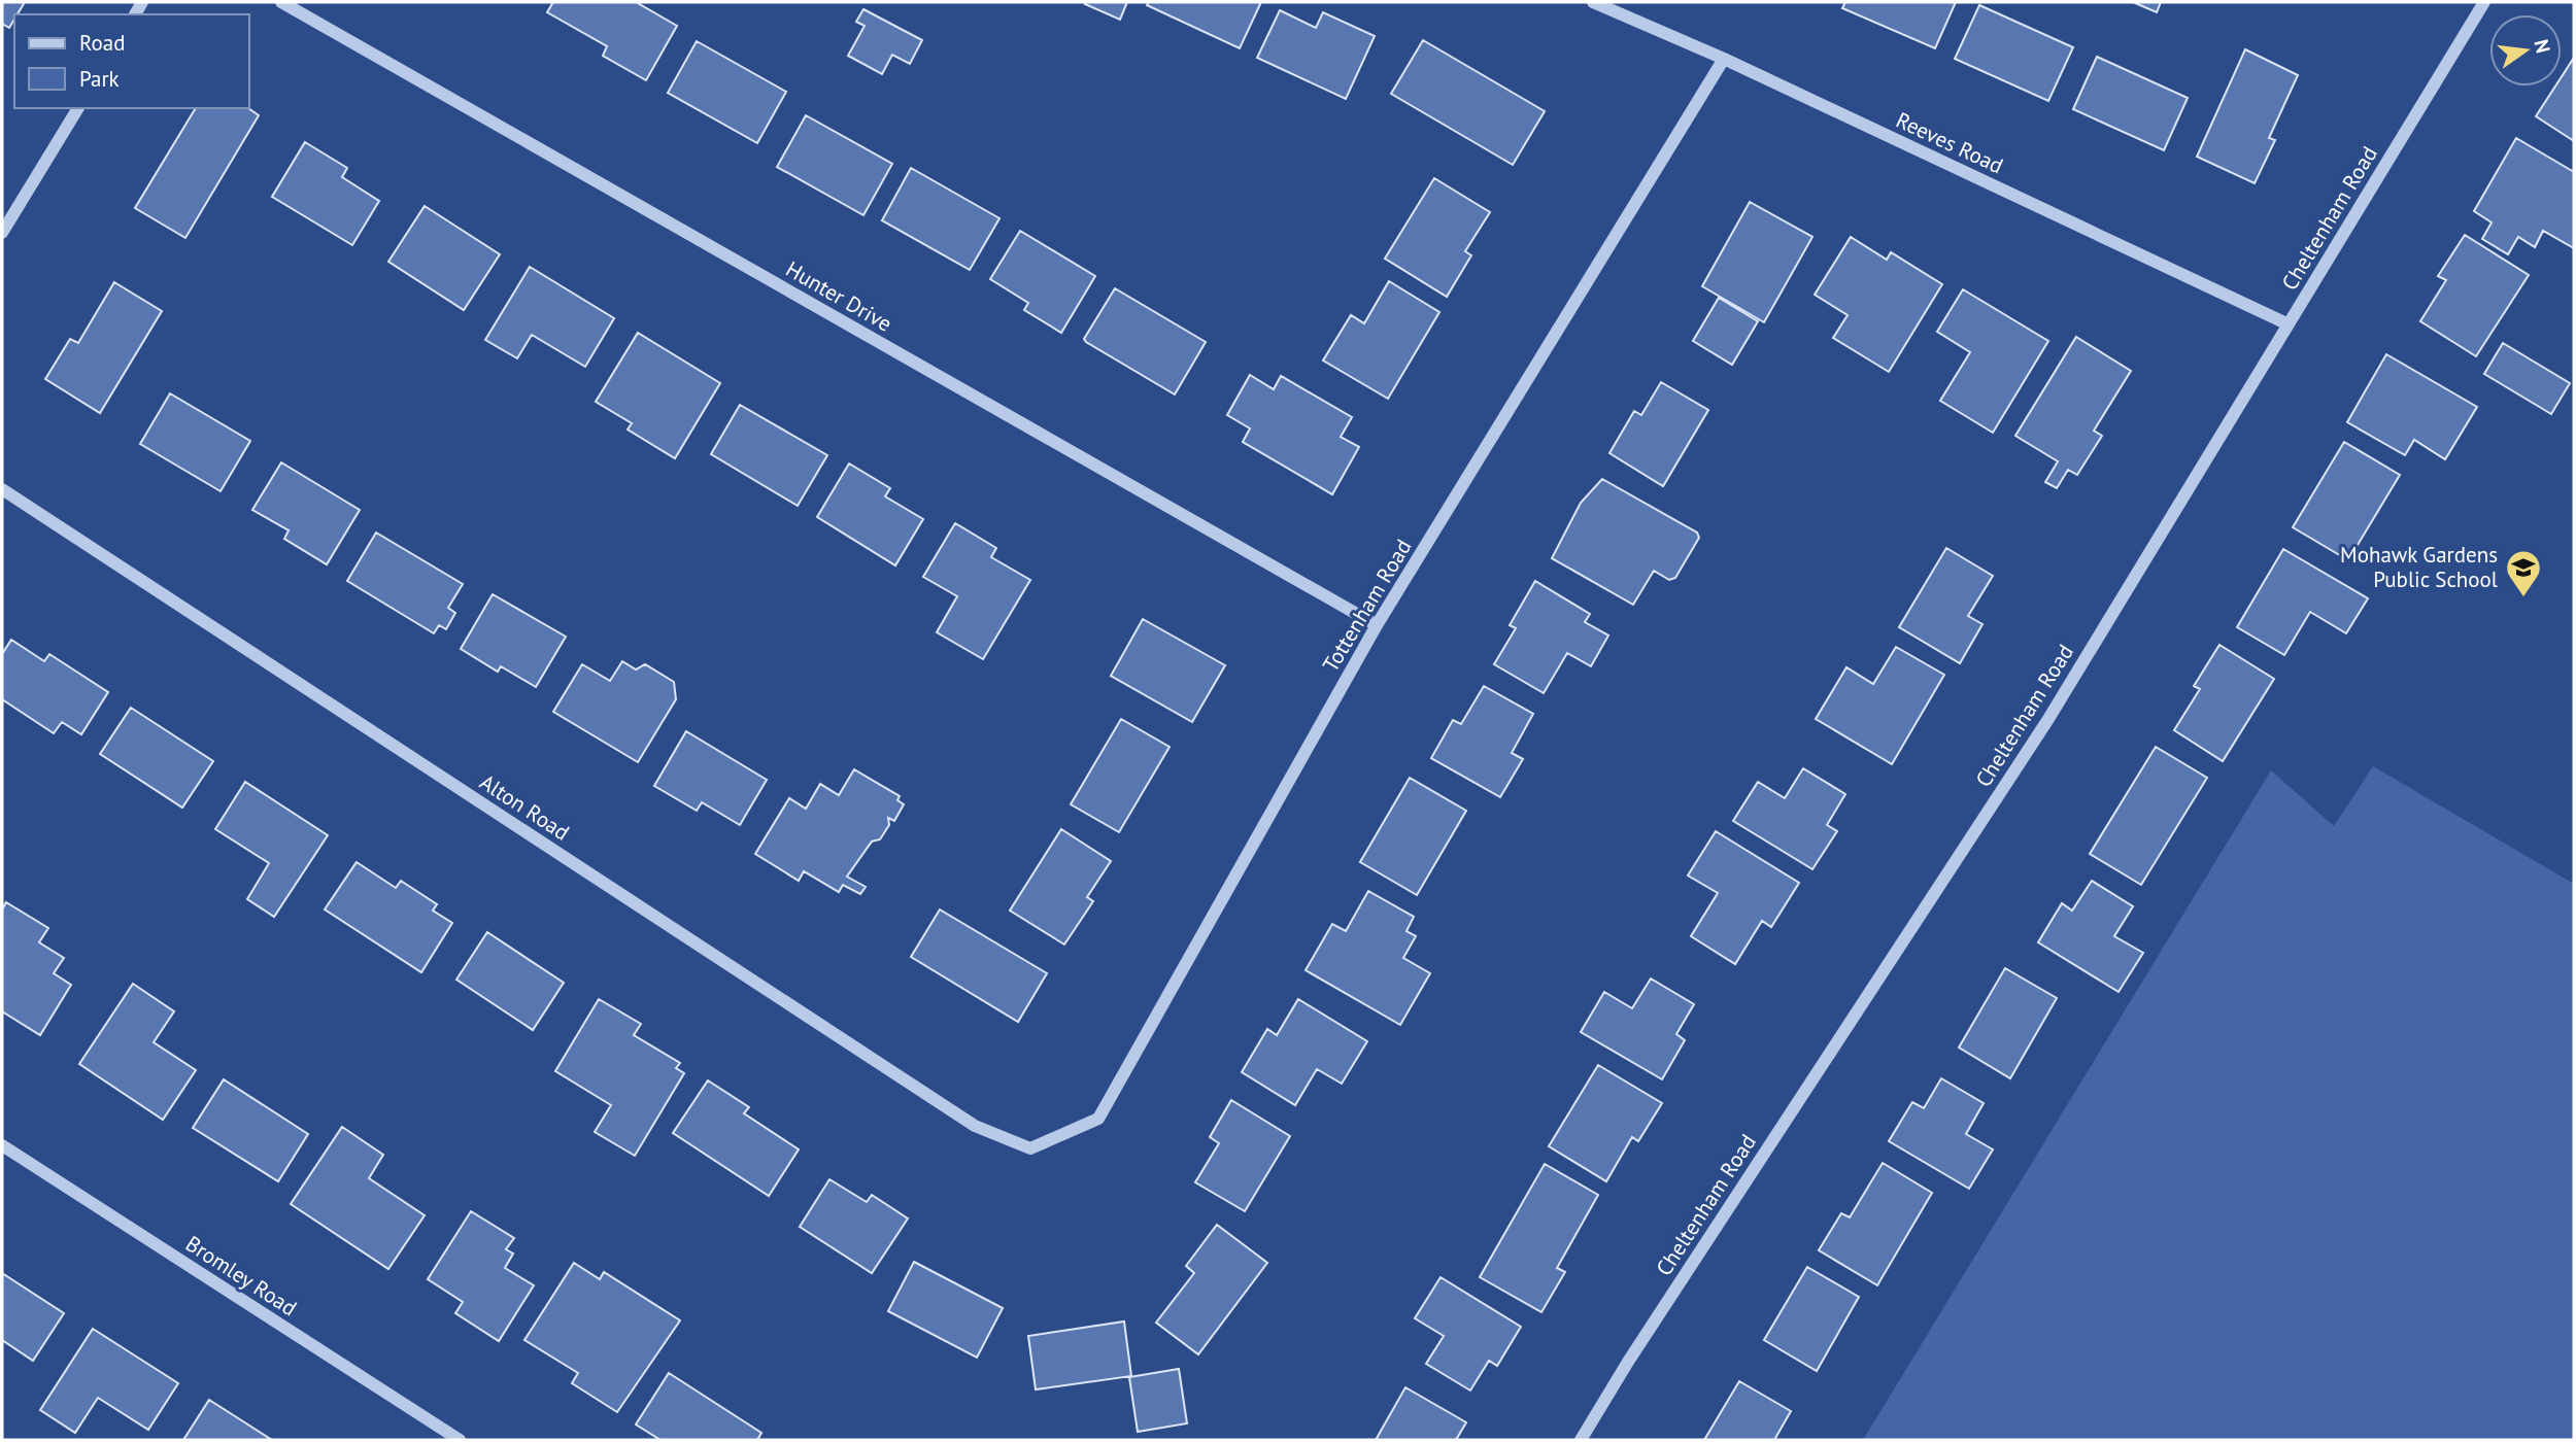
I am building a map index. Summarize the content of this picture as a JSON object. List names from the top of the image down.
{
  "streets": {
    "street": [
      "Reeves Road",
      "Cheltenham Road",
      "Hunter Drive",
      "Tottenham Road",
      "Alton Road",
      "Bromley Road"
    ]
  },
  "crossings": [
    ["Reeves Road", "Cheltenham Road"],
    ["Reeves Road", "Tottenham Road"],
    ["Hunter Drive", "Tottenham Road"],
    ["Tottenham Road", "Alton Road"]
  ],
  "places": {
    "school or university": ["Mohawk Gardens Public School"]
  },
  "legend": ["Road", "Park"],
  "north": "right"
}
